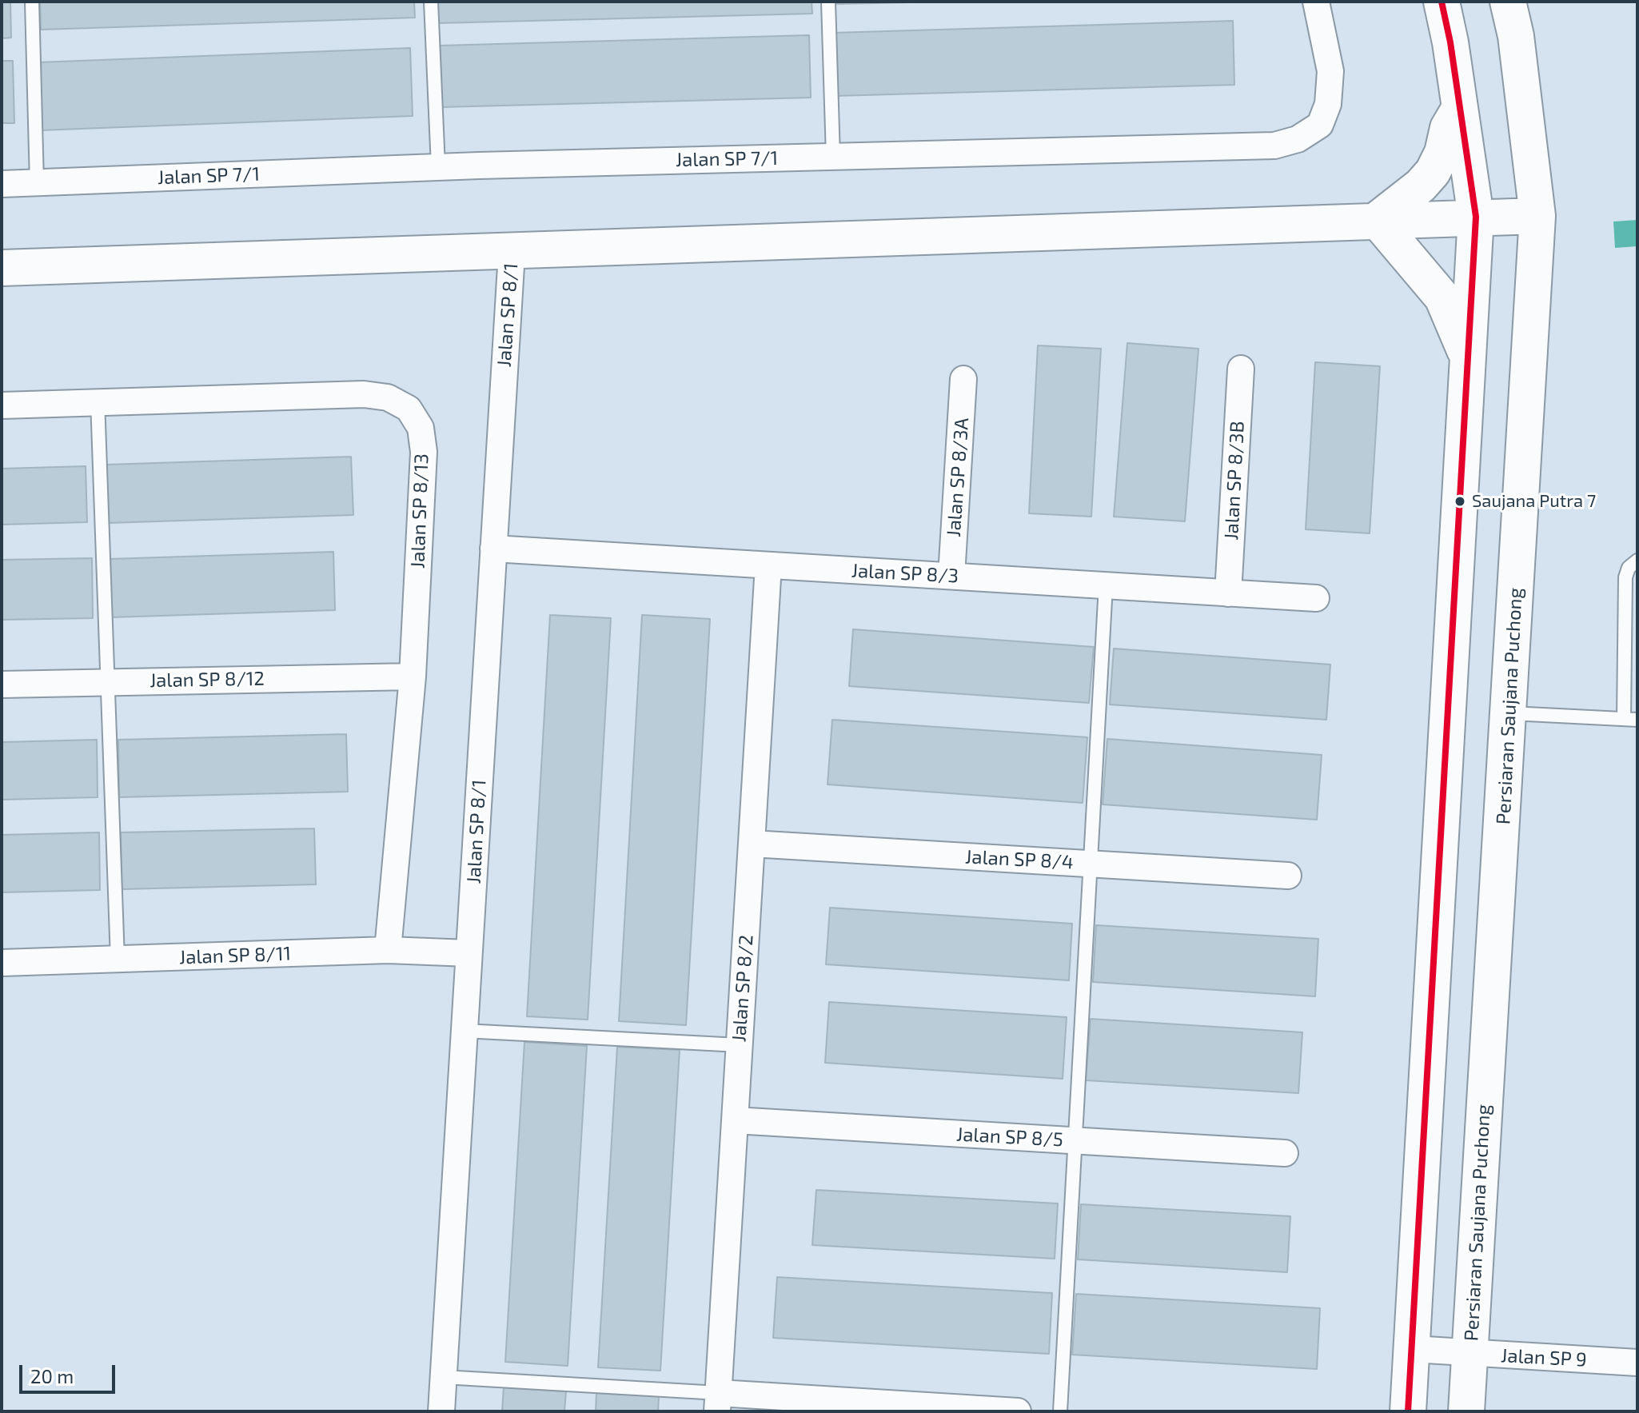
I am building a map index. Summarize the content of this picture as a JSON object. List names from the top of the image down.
{
  "streets": {
    "street": [
      "Jalan SP 7/1",
      "Jalan SP 8/1",
      "Jalan SP 8/3A",
      "Jalan SP 8/3B",
      "Jalan SP 8/13",
      "Jalan SP 8/3",
      "Jalan SP 8/12",
      "Persiaran Saujana Puchong",
      "Jalan SP 8/4",
      "Jalan SP 8/11",
      "Jalan SP 8/2",
      "Jalan SP 8/5",
      "Jalan SP 9"
    ]
  },
  "crossings": [
    ["Jalan SP 8/1", "Jalan SP 8/3"],
    ["Jalan SP 8/1", "Jalan SP 8/11"],
    ["Jalan SP 8/3A", "Jalan SP 8/3"],
    ["Jalan SP 8/3B", "Jalan SP 8/3"],
    ["Jalan SP 8/13", "Jalan SP 8/12"],
    ["Jalan SP 8/13", "Jalan SP 8/11"],
    ["Jalan SP 8/3", "Jalan SP 8/2"],
    ["Persiaran Saujana Puchong", "Jalan SP 9"],
    ["Jalan SP 8/4", "Jalan SP 8/2"],
    ["Jalan SP 8/2", "Jalan SP 8/5"]
  ],
  "places": ["Saujana Putra 7"],
  "scale_bar": "20 m"
}
